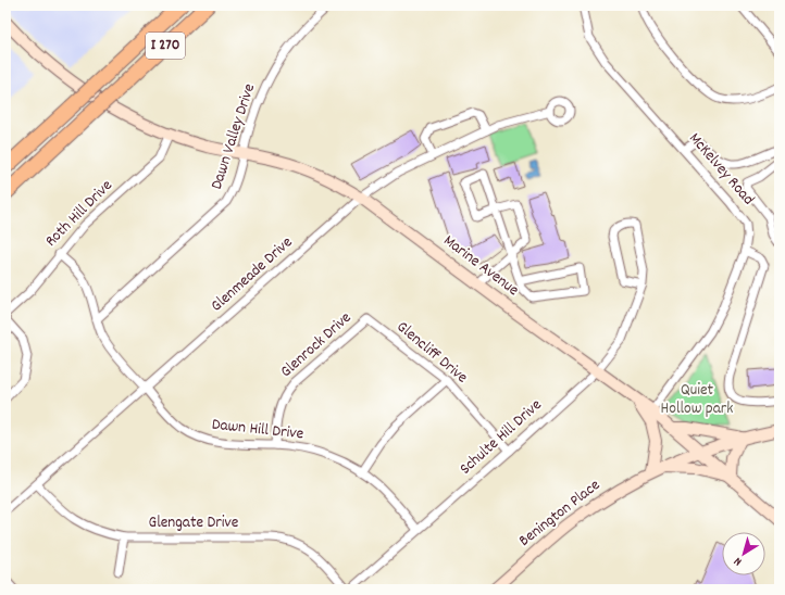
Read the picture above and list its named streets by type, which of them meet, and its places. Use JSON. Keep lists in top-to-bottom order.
{
  "streets": {
    "highway": ["I 270"],
    "main road": ["Marine Avenue", "Benington Place"],
    "street": [
      "Dawn Valley Drive",
      "McKelvey Road",
      "Roth Hill Drive",
      "Glenmeade Drive",
      "Glenrock Drive",
      "Glencliff Drive",
      "Dawn Hill Drive",
      "Schulte Hill Drive",
      "Glengate Drive"
    ]
  },
  "crossings": [
    ["Dawn Valley Drive", "Marine Avenue"],
    ["Dawn Valley Drive", "Dawn Hill Drive"],
    ["McKelvey Road", "Marine Avenue"],
    ["Roth Hill Drive", "Marine Avenue"],
    ["Roth Hill Drive", "Dawn Hill Drive"],
    ["Marine Avenue", "Glenmeade Drive"],
    ["Marine Avenue", "Schulte Hill Drive"],
    ["Glenmeade Drive", "Dawn Hill Drive"],
    ["Glenmeade Drive", "Glengate Drive"],
    ["Glenrock Drive", "Glencliff Drive"],
    ["Glenrock Drive", "Dawn Hill Drive"],
    ["Glencliff Drive", "Schulte Hill Drive"],
    ["Dawn Hill Drive", "Schulte Hill Drive"],
    ["Schulte Hill Drive", "Glengate Drive"]
  ],
  "parks": ["Quiet Hollow park"],
  "north": "bottom left"
}
